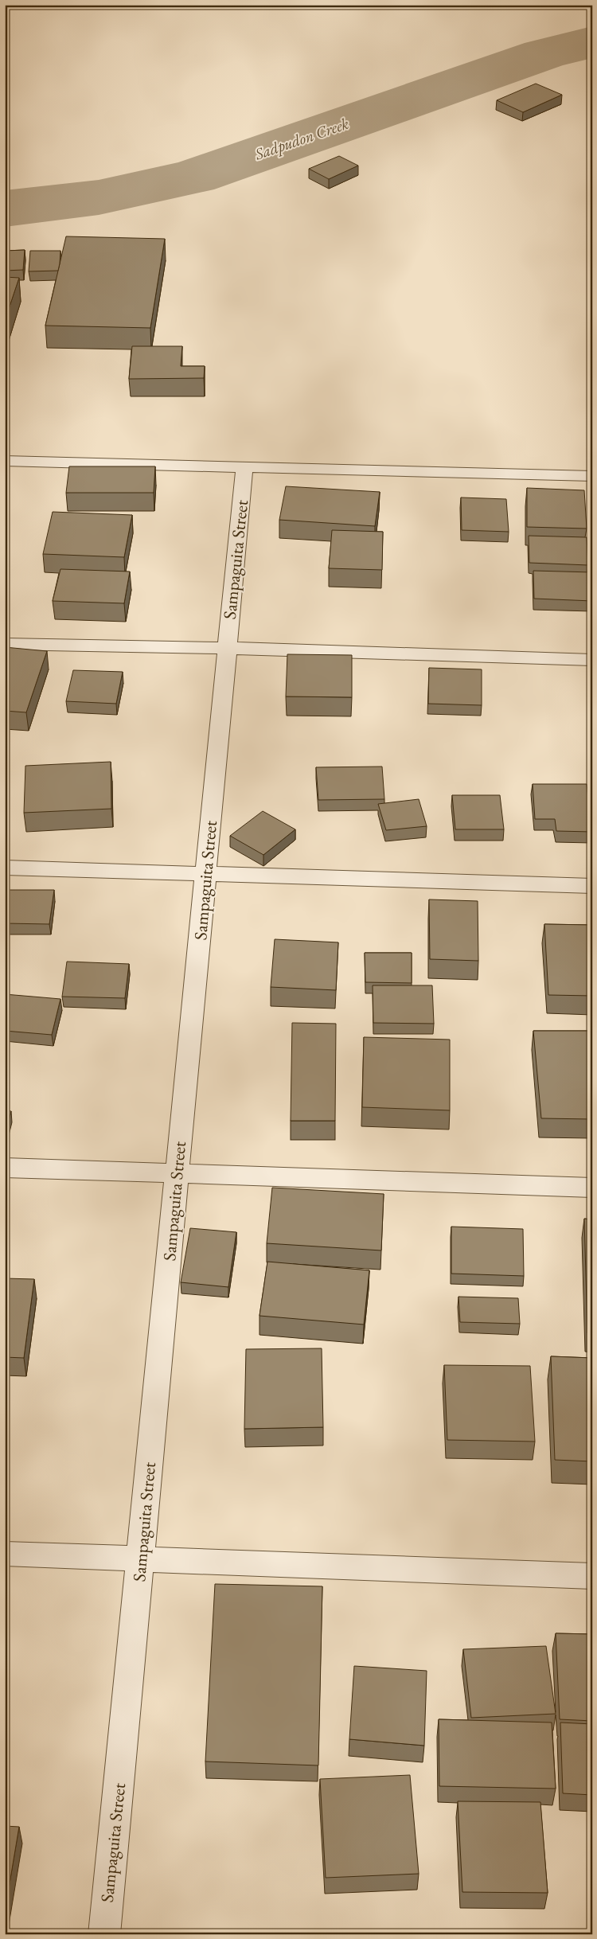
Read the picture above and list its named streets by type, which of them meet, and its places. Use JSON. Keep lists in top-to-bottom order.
{
  "streets": {
    "street": ["Sampaguita Street"]
  },
  "water": ["Sadpudon Creek"]
}
